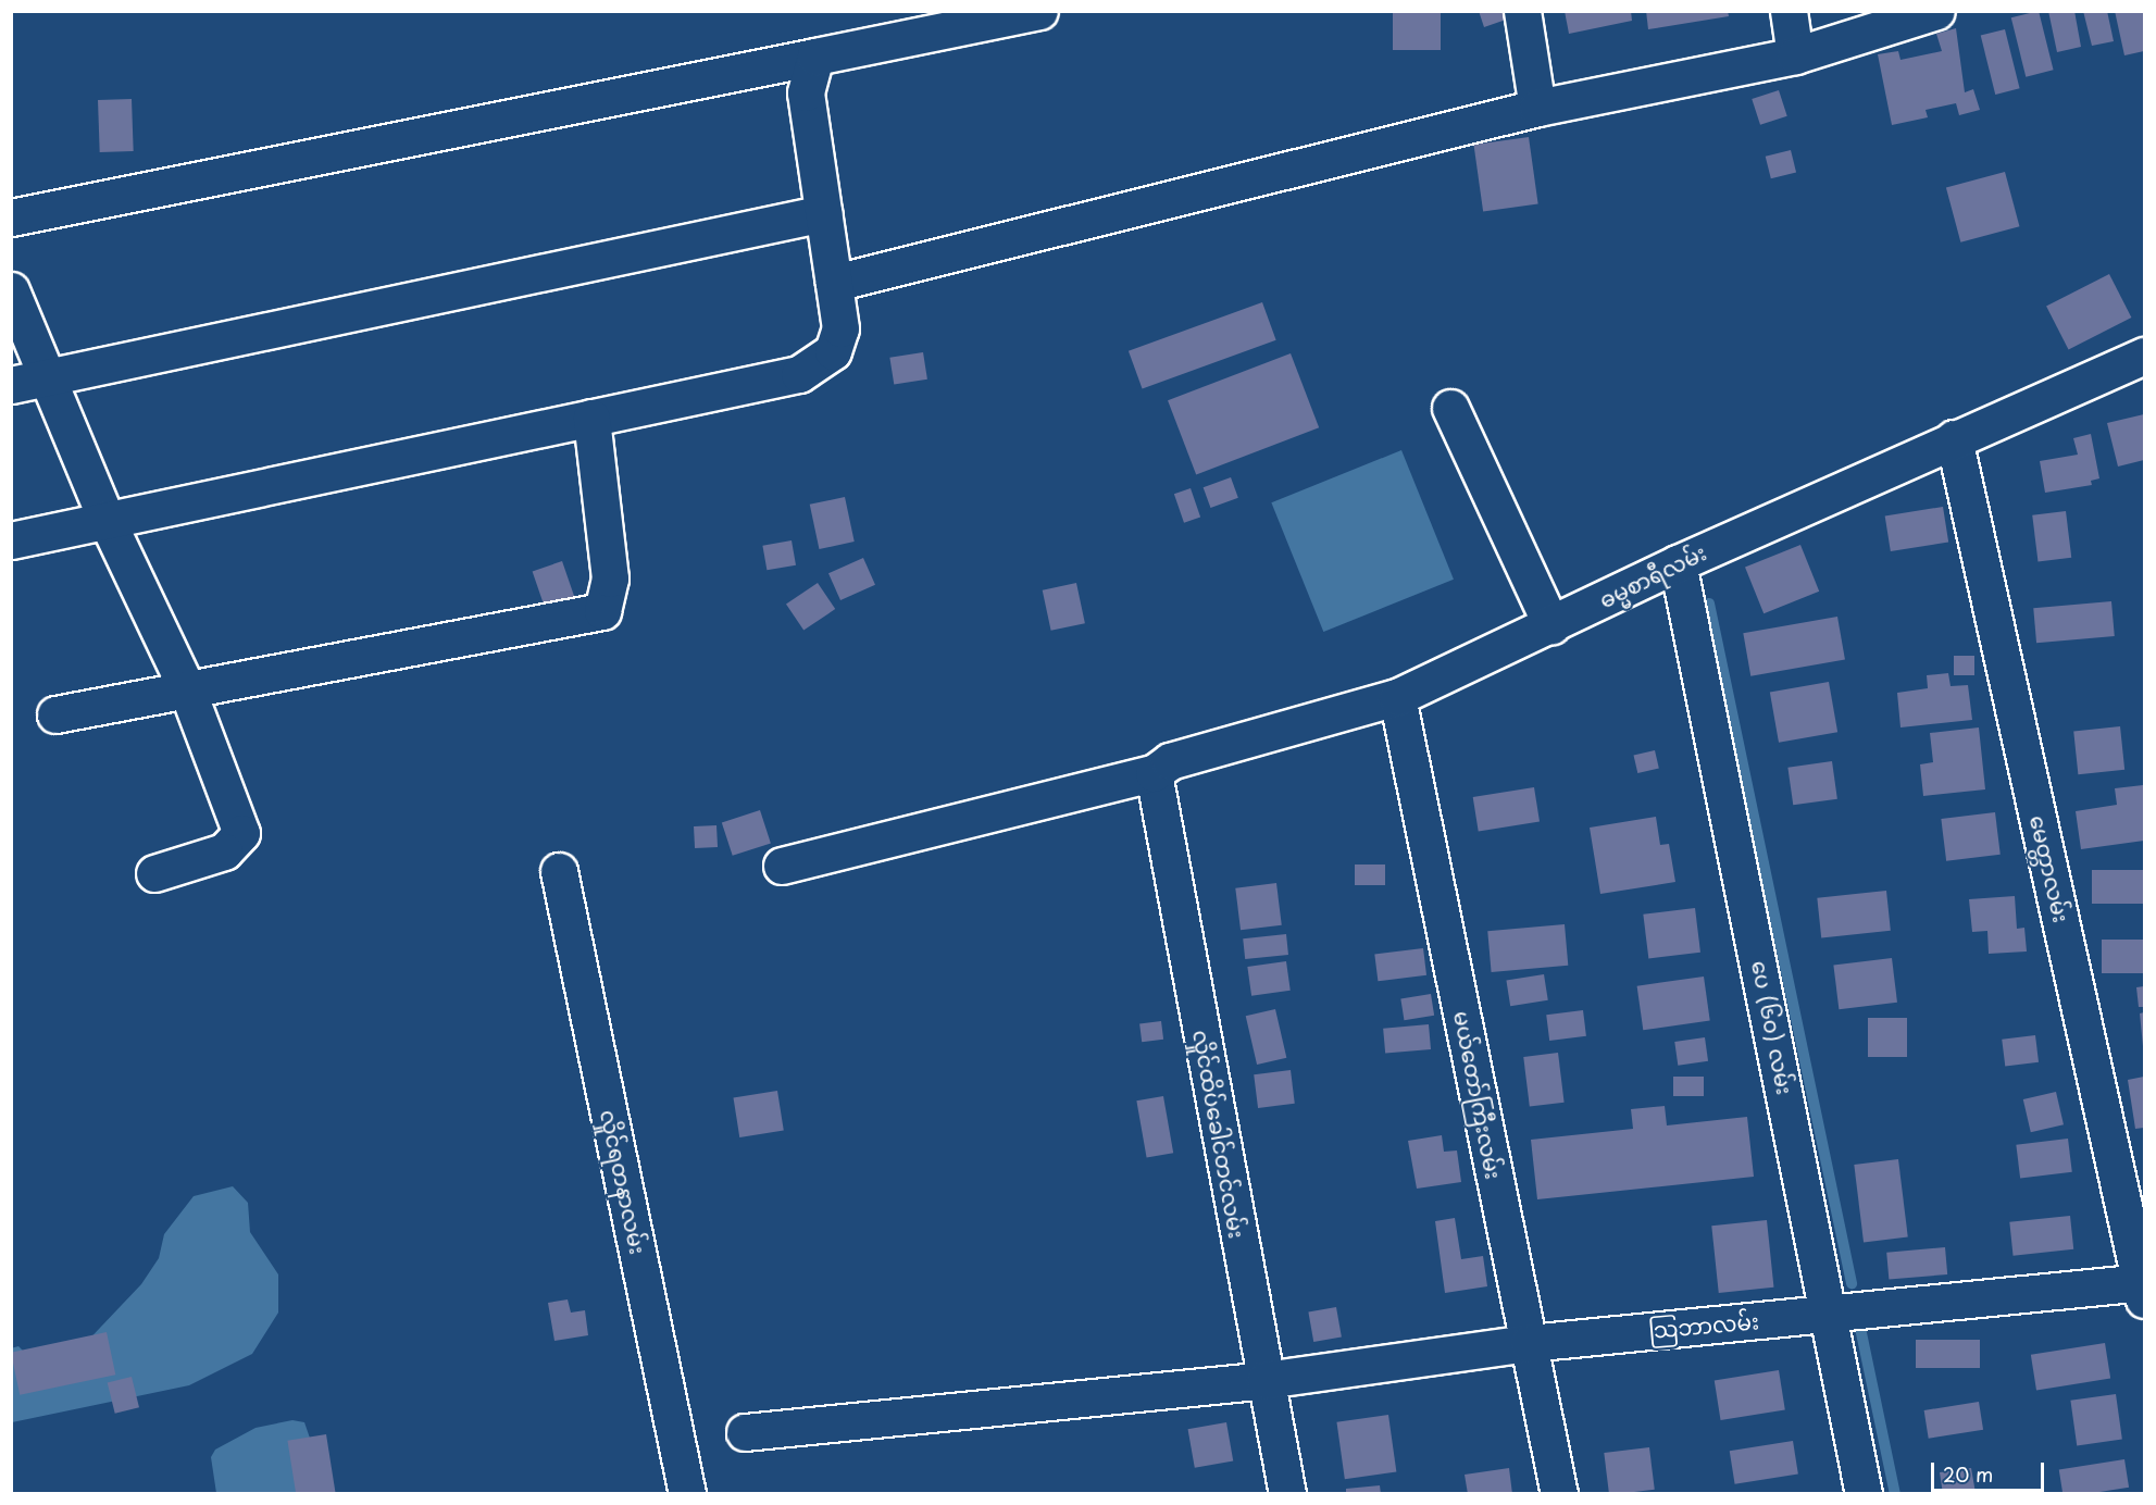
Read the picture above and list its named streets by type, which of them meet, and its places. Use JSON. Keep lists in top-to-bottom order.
{
  "streets": {
    "street": [
      "ဓမ္မစာရီလမ်း",
      "မေတ္တာလမ်း",
      "ပေ (၆၀) လမ်း",
      "မယ်တော်ကြီးလမ်း",
      "လှိုင်ထိပ်ခေါင်တင်လမ်း",
      "လှိုင်ရတနာလမ်း",
      "သြဘာလမ်း"
    ]
  },
  "crossings": [
    ["ဓမ္မစာရီလမ်း", "မေတ္တာလမ်း"],
    ["ဓမ္မစာရီလမ်း", "ပေ (၆၀) လမ်း"],
    ["ဓမ္မစာရီလမ်း", "မယ်တော်ကြီးလမ်း"],
    ["ဓမ္မစာရီလမ်း", "လှိုင်ထိပ်ခေါင်တင်လမ်း"],
    ["မေတ္တာလမ်း", "သြဘာလမ်း"],
    ["ပေ (၆၀) လမ်း", "သြဘာလမ်း"],
    ["မယ်တော်ကြီးလမ်း", "သြဘာလမ်း"],
    ["လှိုင်ထိပ်ခေါင်တင်လမ်း", "သြဘာလမ်း"]
  ],
  "scale_bar": "20 m"
}
